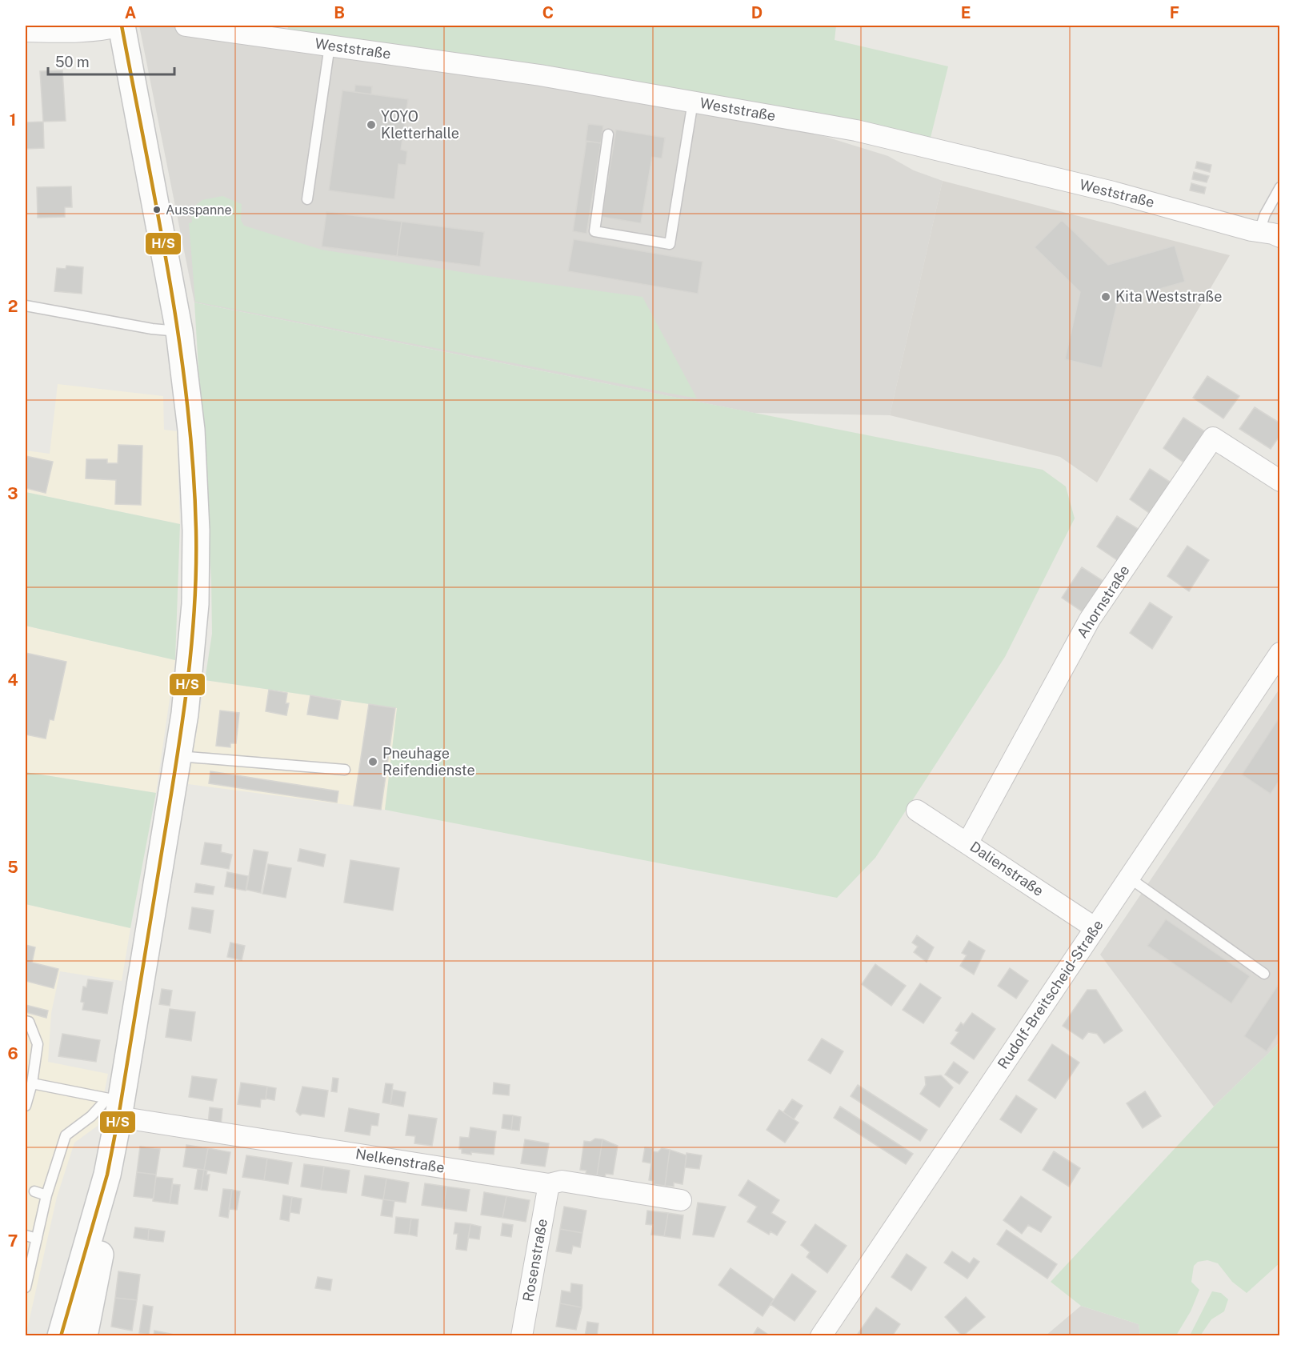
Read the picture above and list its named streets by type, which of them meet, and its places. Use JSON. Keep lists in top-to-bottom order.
{
  "streets": {
    "street": [
      "Weststraße",
      "Ahornstraße",
      "Dalienstraße",
      "Rudolf-Breitscheid-Straße",
      "Nelkenstraße",
      "Rosenstraße"
    ]
  },
  "crossings": [
    ["Ahornstraße", "Dalienstraße"],
    ["Dalienstraße", "Rudolf-Breitscheid-Straße"],
    ["Nelkenstraße", "Rosenstraße"]
  ],
  "places": [
    "YOYO Kletterhalle",
    "Ausspanne",
    "Kita Weststraße",
    "Pneuhage Reifendienste"
  ],
  "lines": ["transit line H/S"],
  "scale_bar": "50 m",
  "grid": {
    "columns": [
      "A",
      "B",
      "C",
      "D",
      "E",
      "F"
    ],
    "rows": [
      "1",
      "2",
      "3",
      "4",
      "5",
      "6",
      "7"
    ]
  }
}
